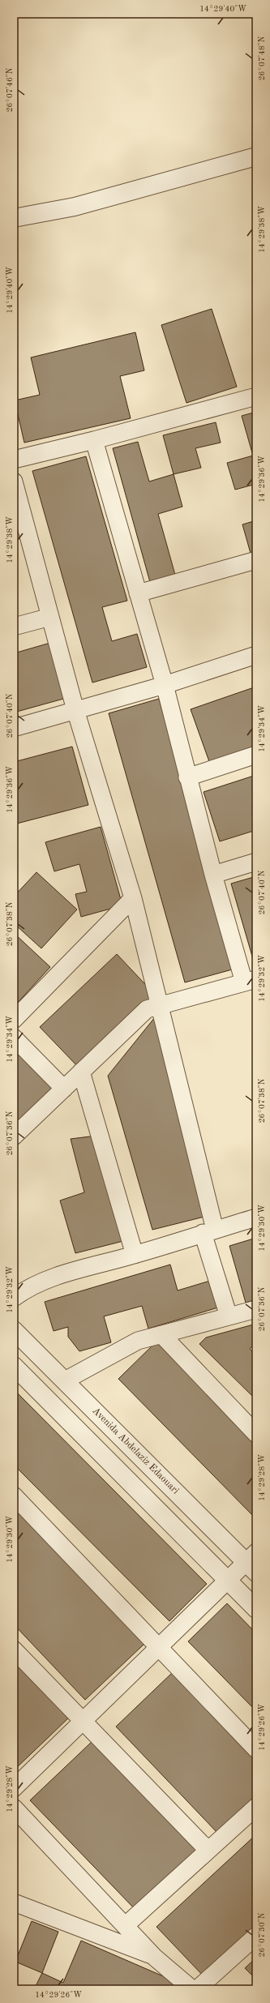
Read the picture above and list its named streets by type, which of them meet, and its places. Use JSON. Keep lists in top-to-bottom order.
{
  "streets": {
    "street": ["Avenida Abdelaziz Edaouari"]
  },
  "coordinates": [
    "14°29'40\"W",
    "26°07'48\"N",
    "26°07'46\"N",
    "14°29'38\"W",
    "14°29'36\"W",
    "26°07'40\"N",
    "14°29'34\"W",
    "26°07'38\"N",
    "14°29'32\"W",
    "26°07'36\"N",
    "14°29'30\"W",
    "14°29'28\"W",
    "14°29'26\"W",
    "26°07'30\"N"
  ]
}
